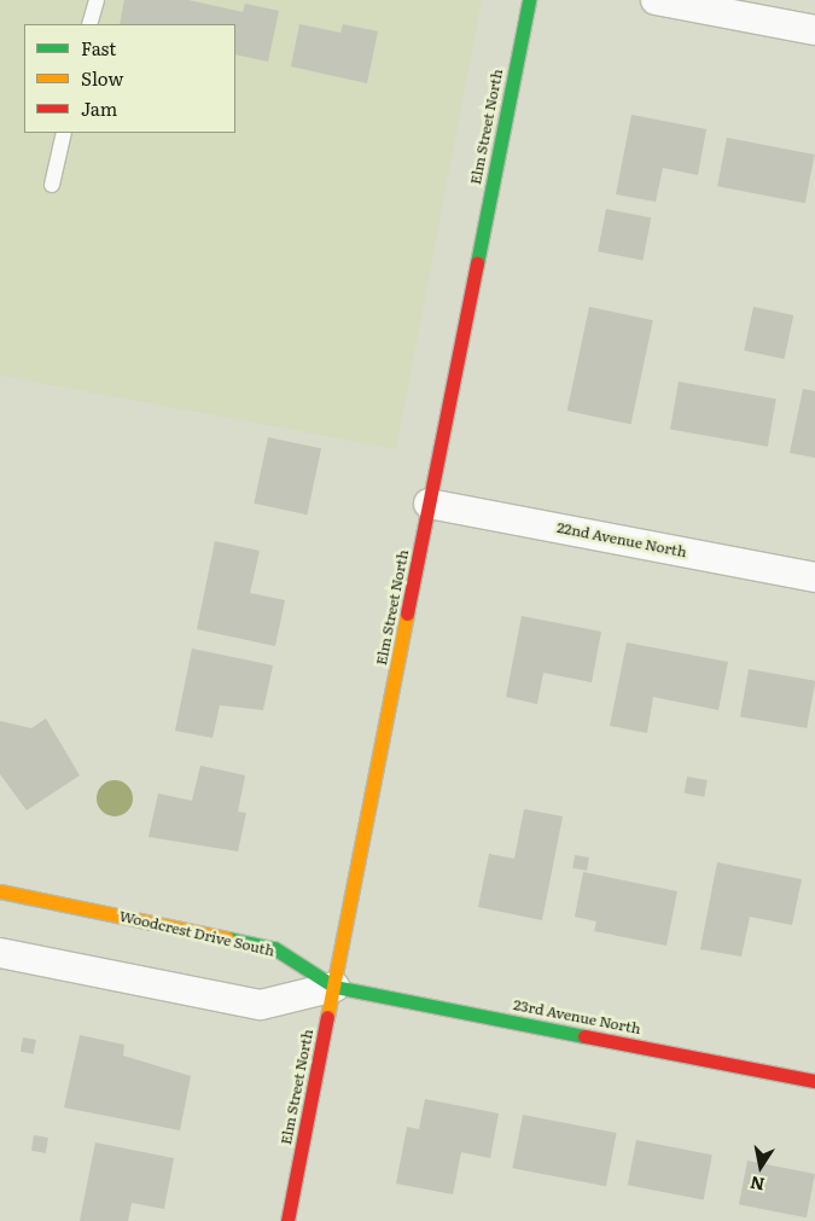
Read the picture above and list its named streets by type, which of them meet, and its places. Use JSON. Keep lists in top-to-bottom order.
{
  "streets": {
    "street": [
      "Elm Street North",
      "22nd Avenue North",
      "Woodcrest Drive South",
      "23rd Avenue North"
    ]
  },
  "crossings": [
    ["Elm Street North", "22nd Avenue North"],
    ["Elm Street North", "Woodcrest Drive South"],
    ["Elm Street North", "23rd Avenue North"],
    ["Woodcrest Drive South", "23rd Avenue North"]
  ],
  "legend": ["Fast", "Slow", "Jam"],
  "north": "bottom"
}
